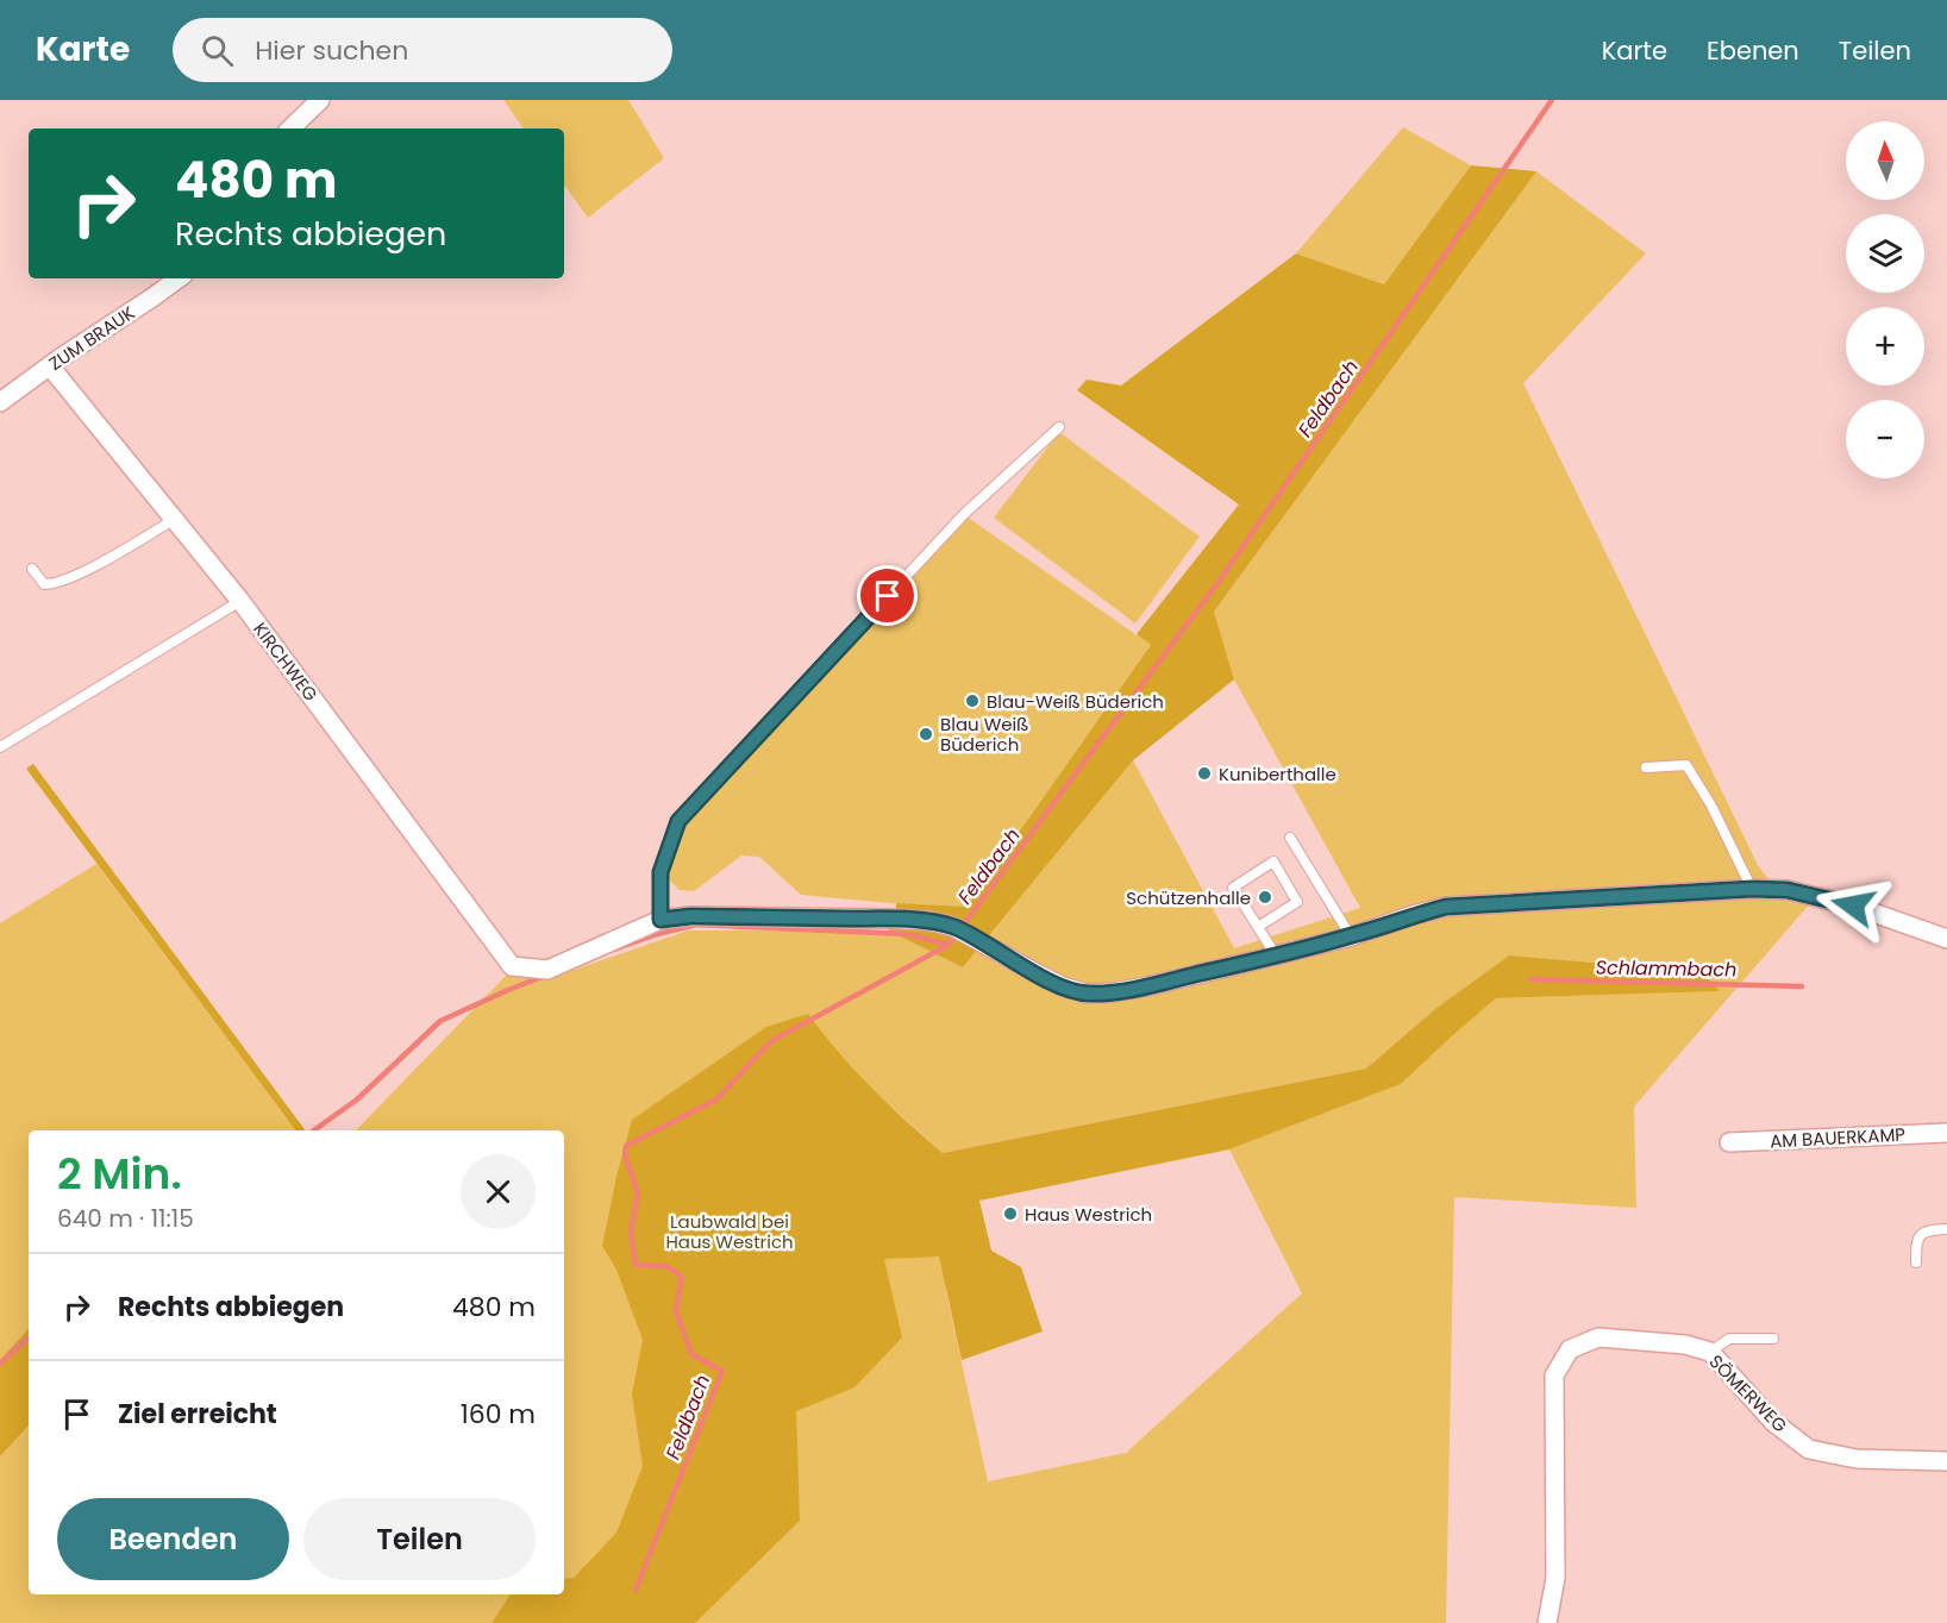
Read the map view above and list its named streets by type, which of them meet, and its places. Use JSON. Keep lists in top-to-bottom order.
{
  "streets": {
    "street": [
      "ZUM BRAUK",
      "KIRCHWEG",
      "AM BAUERKAMP",
      "SÖMERWEG"
    ]
  },
  "crossings": [
    ["ZUM BRAUK", "KIRCHWEG"]
  ],
  "water": ["Feldbach", "Schlammbach"],
  "parks": ["Laubwald bei Haus Westrich"],
  "places": [
    "Blau-Weiß Büderich",
    "Blau Weiß Büderich",
    "Kuniberthalle",
    "Schützenhalle",
    "Haus Westrich"
  ],
  "north": "top",
  "page": {
    "header": "Karte",
    "search": "Hier suchen",
    "nav": ["Karte", "Ebenen", "Teilen"],
    "map_buttons": ["+", "−"],
    "turn": ["480 m", "Rechts abbiegen"],
    "heading": ["2 Min.", "640 m · 11:15"],
    "list": [
      {
        "name": "Rechts abbiegen",
        "value": "480 m"
      },
      {
        "name": "Ziel erreicht",
        "value": "160 m"
      }
    ],
    "buttons": ["Beenden", "Teilen"]
  }
}
